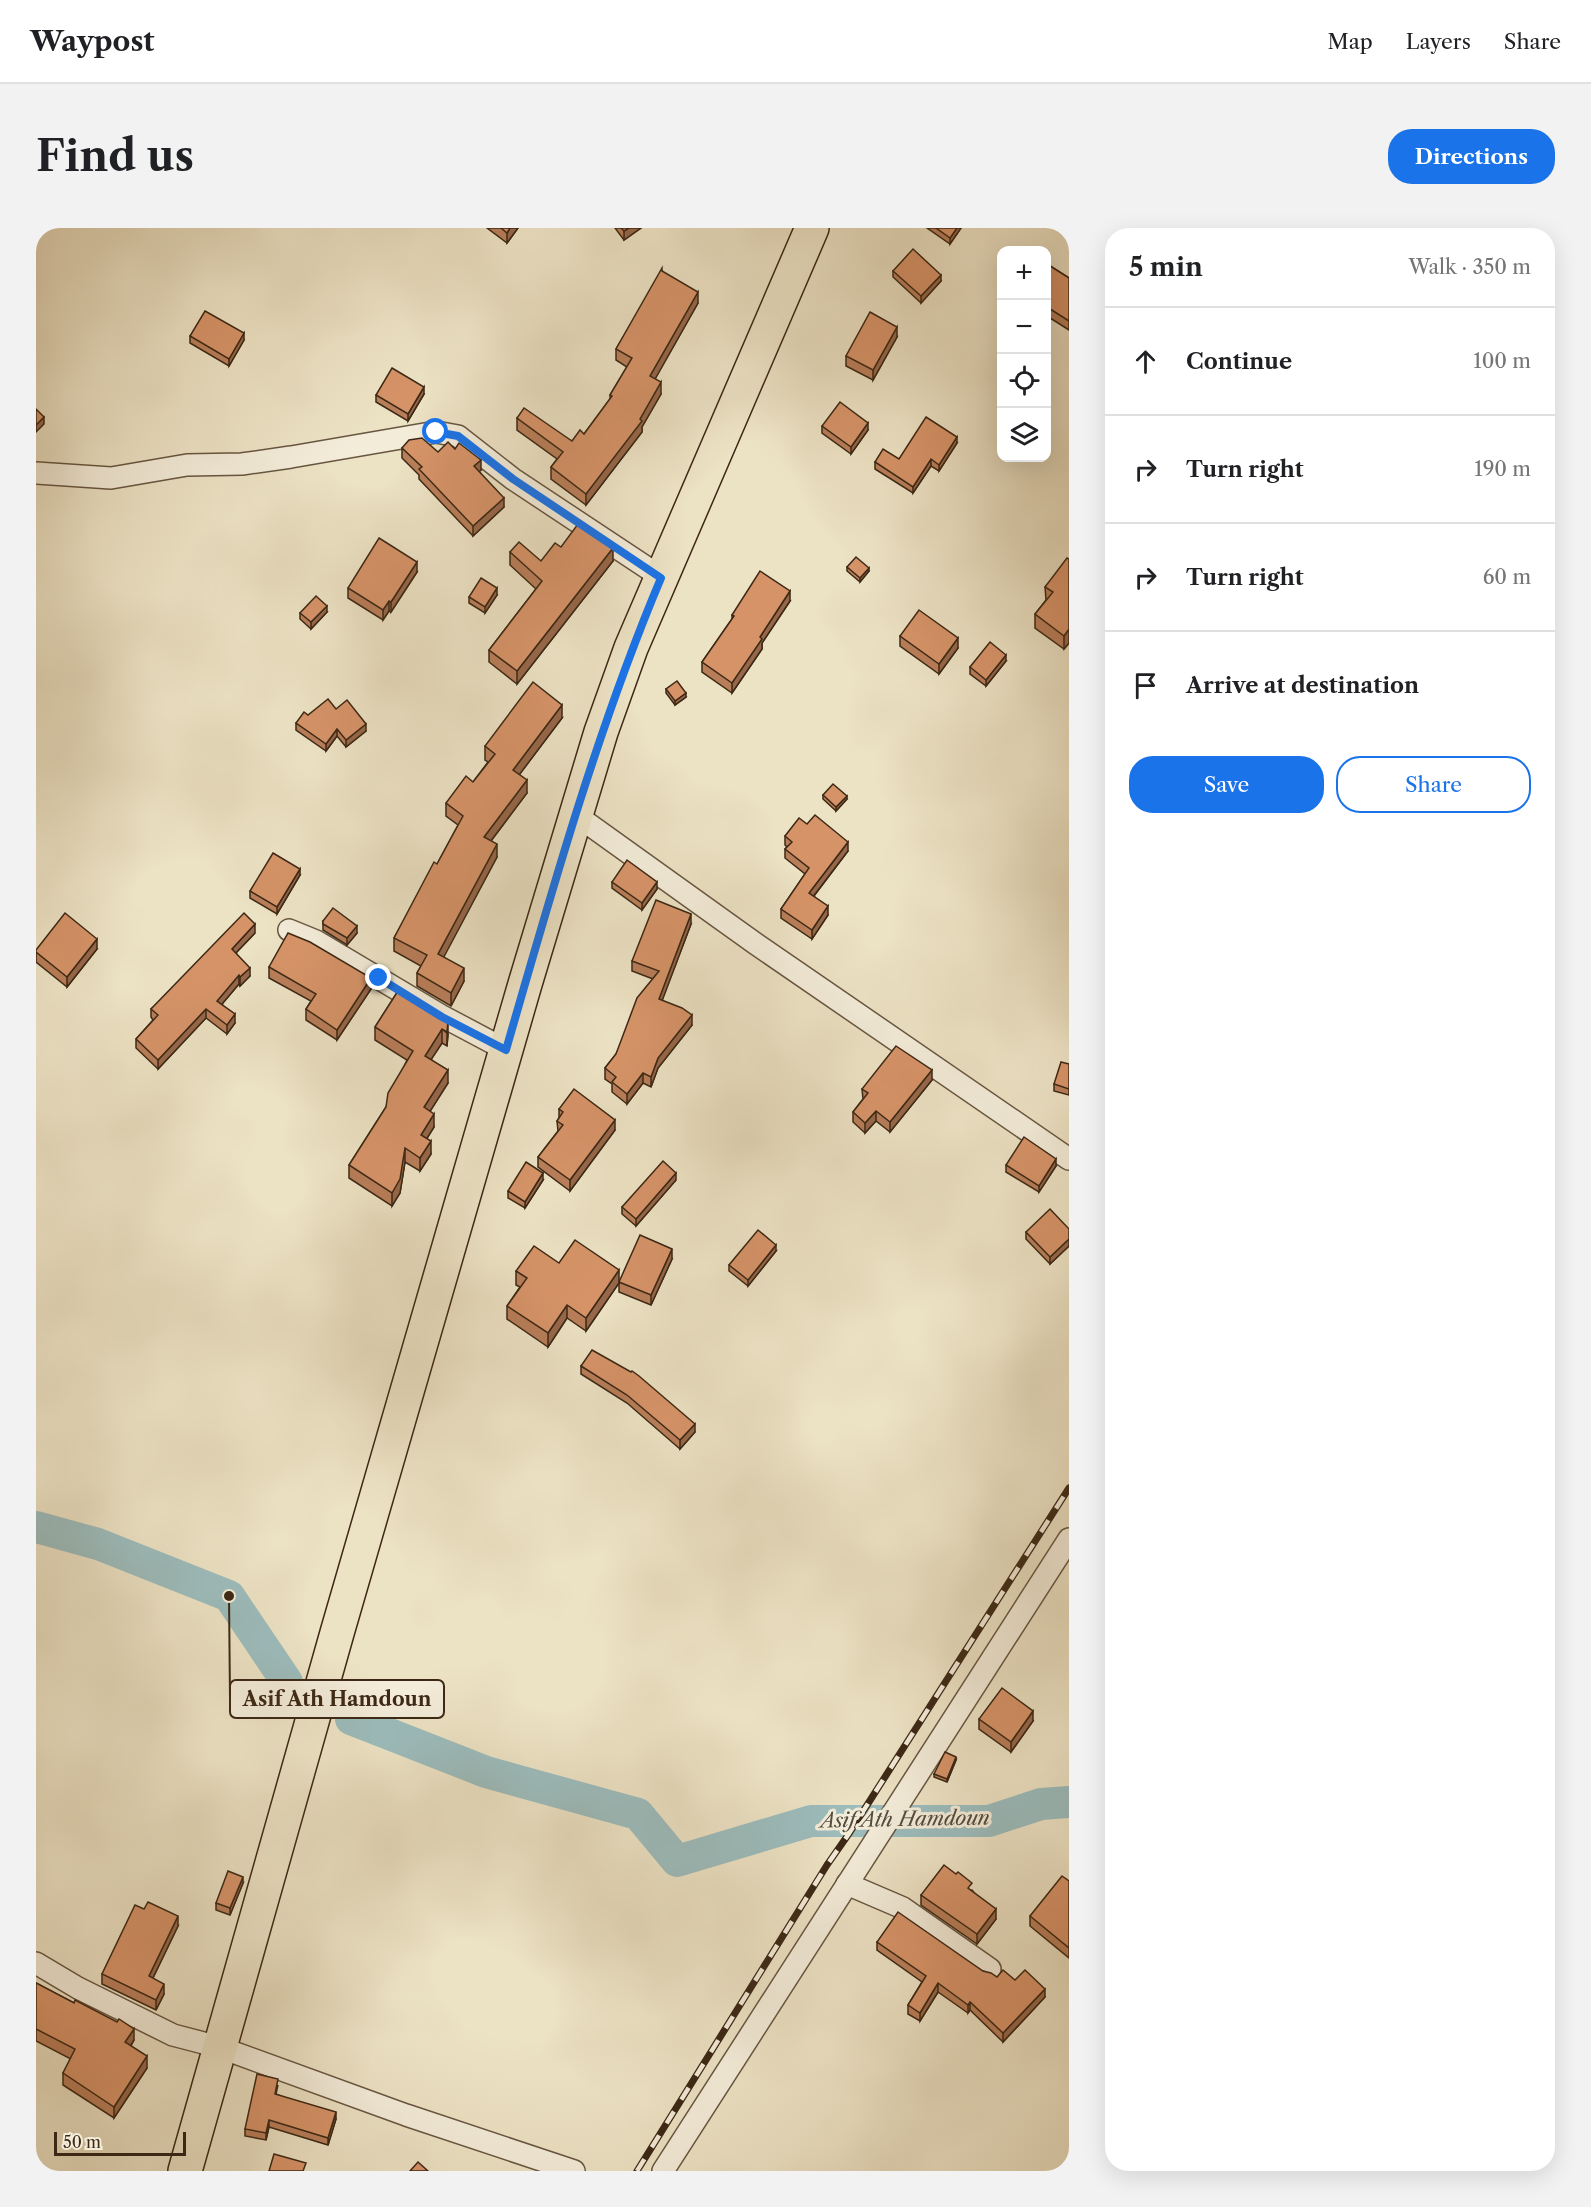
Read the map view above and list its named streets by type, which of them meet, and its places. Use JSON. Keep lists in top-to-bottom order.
{
  "water": ["Asif Ath Hamdoun"],
  "places": ["Asif Ath Hamdoun"],
  "scale_bar": "50 m",
  "page": {
    "header": "Waypost",
    "nav": ["Map", "Layers", "Share"],
    "buttons": [
      "Directions",
      ["Save", "Share"]
    ],
    "title": "Find us",
    "heading": ["5 min", "Walk · 350 m"],
    "map_buttons": ["+", "−"],
    "list": [
      ["Continue", "100 m"],
      ["Turn right", "190 m"],
      ["Turn right", "60 m"],
      "Arrive at destination"
    ],
    "scale": "50 m"
  }
}
